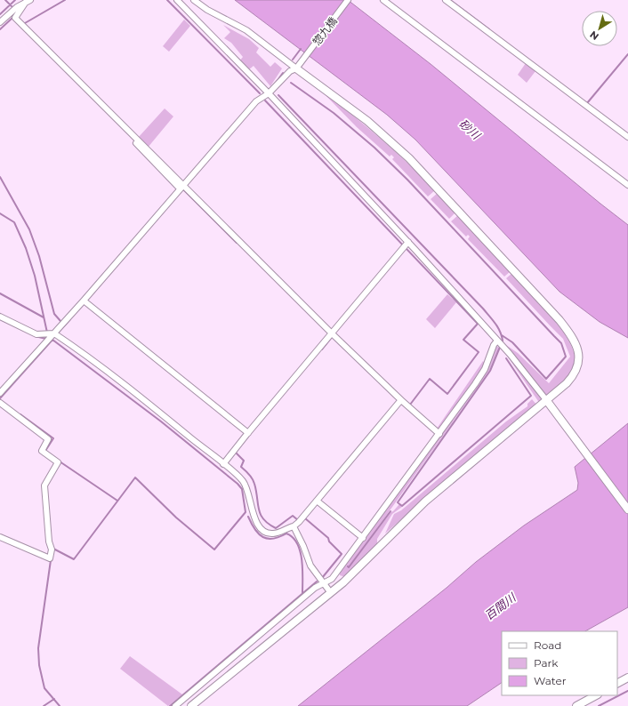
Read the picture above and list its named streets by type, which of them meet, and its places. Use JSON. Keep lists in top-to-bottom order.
{
  "streets": {
    "street": ["惣九橋"]
  },
  "water": ["砂川", "百間川"],
  "legend": ["Road", "Park", "Water"],
  "north": "bottom left"
}
